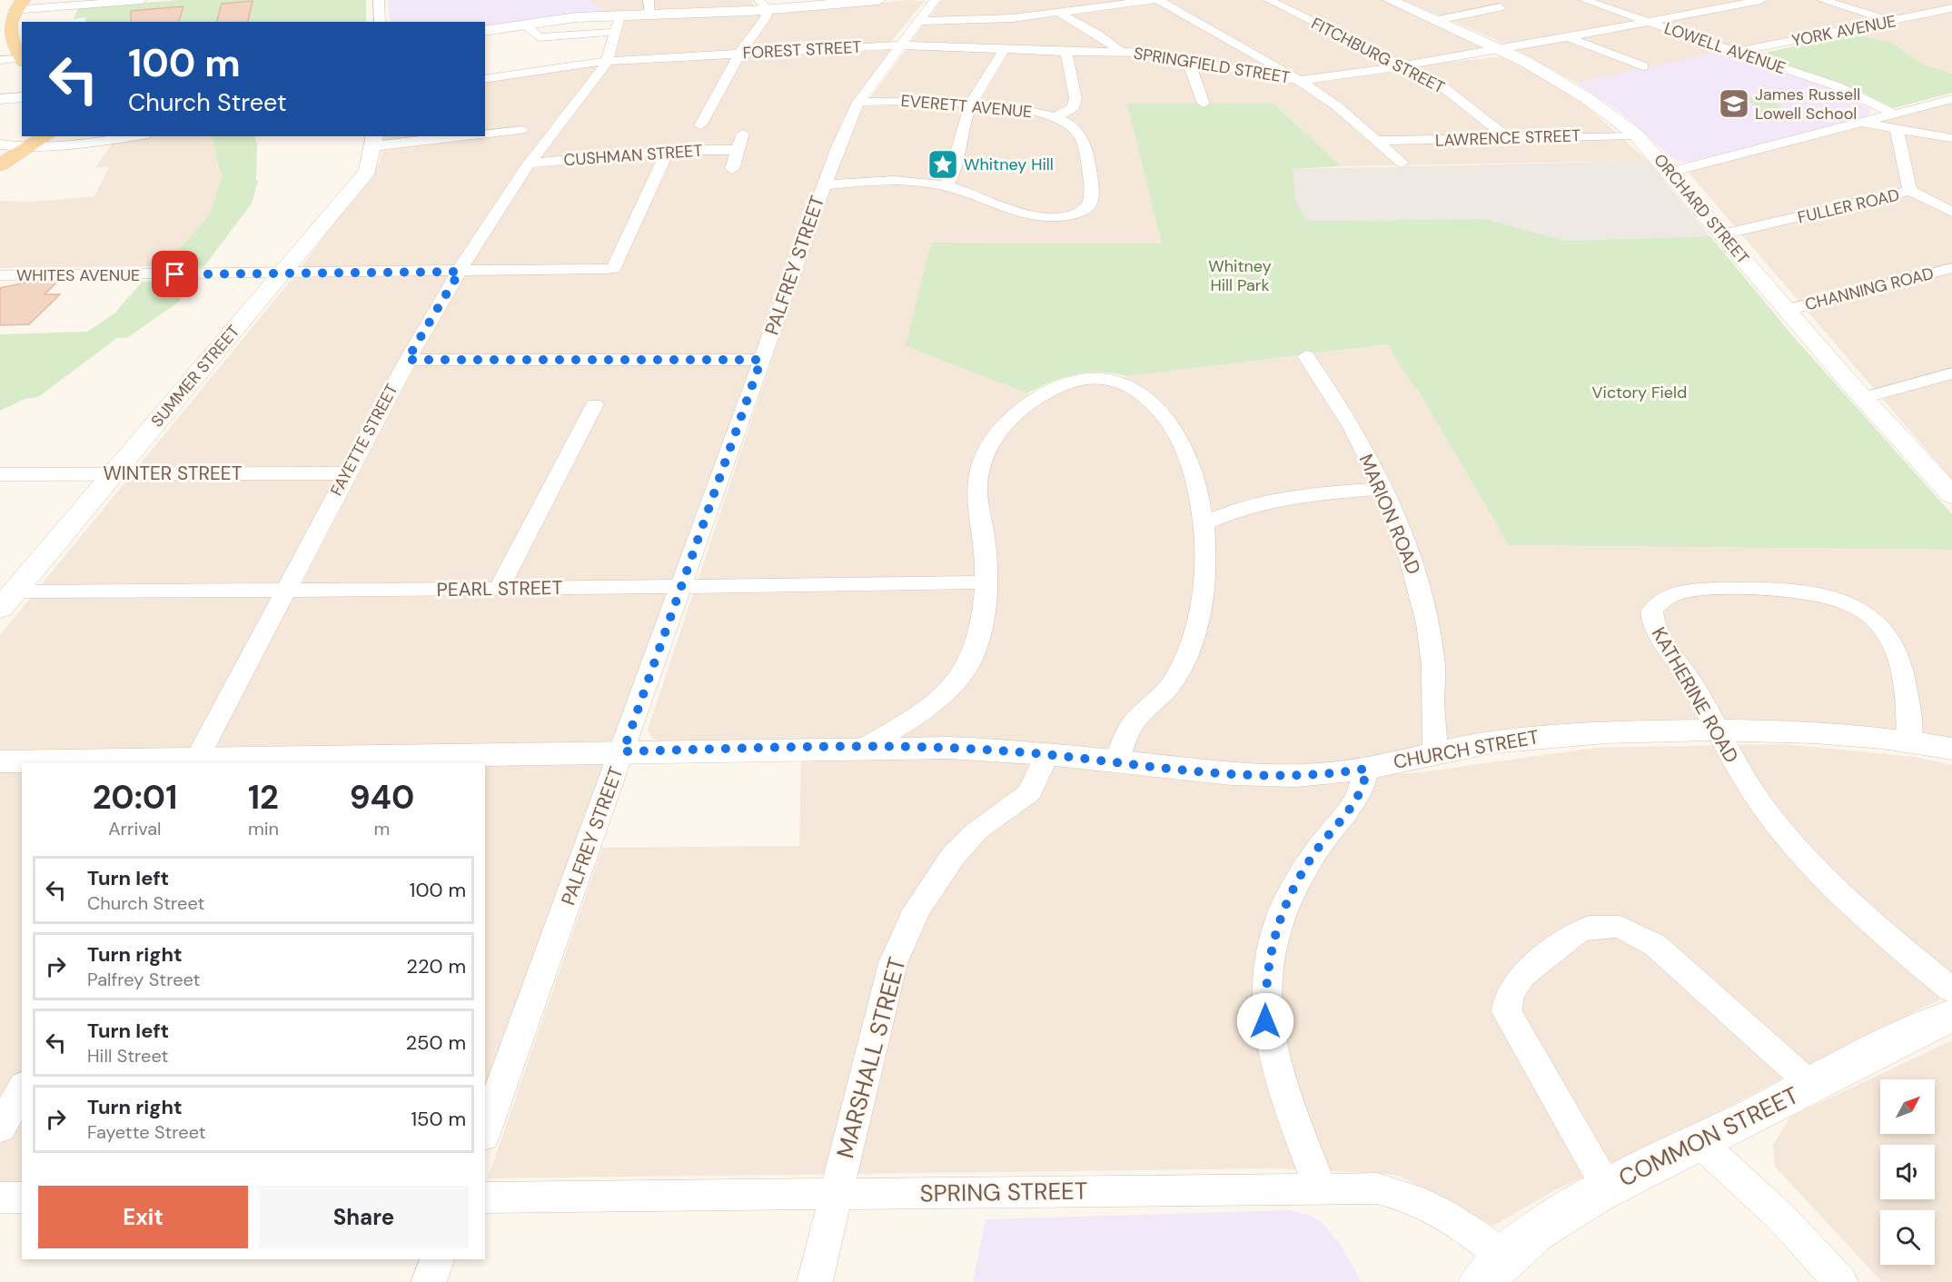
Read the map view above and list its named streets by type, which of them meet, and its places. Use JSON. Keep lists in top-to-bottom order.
{
  "streets": {
    "street": [
      "YORK AVENUE",
      "LOWELL AVENUE",
      "FOREST STREET",
      "FITCHBURG STREET",
      "SPRINGFIELD STREET",
      "EVERETT AVENUE",
      "LAWRENCE STREET",
      "CUSHMAN STREET",
      "FULLER ROAD",
      "ORCHARD STREET",
      "PALFREY STREET",
      "WHITES AVENUE",
      "CHANNING ROAD",
      "SUMMER STREET",
      "FAYETTE STREET",
      "WINTER STREET",
      "MARION ROAD",
      "PEARL STREET",
      "KATHERINE ROAD",
      "CHURCH STREET",
      "MARSHALL STREET",
      "COMMON STREET",
      "SPRING STREET"
    ]
  },
  "crossings": [
    ["YORK AVENUE", "LOWELL AVENUE"],
    ["LOWELL AVENUE", "SPRINGFIELD STREET"],
    ["FOREST STREET", "SPRINGFIELD STREET"],
    ["FOREST STREET", "PALFREY STREET"],
    ["FOREST STREET", "FAYETTE STREET"],
    ["FITCHBURG STREET", "SPRINGFIELD STREET"],
    ["FITCHBURG STREET", "LAWRENCE STREET"],
    ["SPRINGFIELD STREET", "ORCHARD STREET"],
    ["EVERETT AVENUE", "PALFREY STREET"],
    ["LAWRENCE STREET", "ORCHARD STREET"],
    ["CUSHMAN STREET", "WHITES AVENUE"],
    ["CUSHMAN STREET", "FAYETTE STREET"],
    ["FULLER ROAD", "ORCHARD STREET"],
    ["ORCHARD STREET", "CHANNING ROAD"],
    ["PALFREY STREET", "PEARL STREET"],
    ["PALFREY STREET", "CHURCH STREET"],
    ["WHITES AVENUE", "SUMMER STREET"],
    ["WHITES AVENUE", "FAYETTE STREET"],
    ["SUMMER STREET", "WINTER STREET"],
    ["SUMMER STREET", "PEARL STREET"],
    ["FAYETTE STREET", "WINTER STREET"],
    ["FAYETTE STREET", "PEARL STREET"],
    ["FAYETTE STREET", "CHURCH STREET"],
    ["MARION ROAD", "CHURCH STREET"],
    ["KATHERINE ROAD", "CHURCH STREET"],
    ["CHURCH STREET", "MARSHALL STREET"],
    ["MARSHALL STREET", "SPRING STREET"],
    ["COMMON STREET", "SPRING STREET"]
  ],
  "parks": ["Whitney Hill Park", "Victory Field"],
  "places": {
    "school or university": ["James Russell Lowell School"],
    "place": ["Whitney Hill"]
  },
  "north": "top right",
  "page": {
    "turn": ["100 m", "Church Street"],
    "eta": [
      "20:01",
      "Arrival",
      "12",
      "min",
      "940",
      "m"
    ],
    "list": [
      {
        "name": "Turn left",
        "note": "Church Street",
        "value": "100 m"
      },
      {
        "name": "Turn right",
        "note": "Palfrey Street",
        "value": "220 m"
      },
      {
        "name": "Turn left",
        "note": "Hill Street",
        "value": "250 m"
      },
      {
        "name": "Turn right",
        "note": "Fayette Street",
        "value": "150 m"
      }
    ],
    "buttons": ["Exit", "Share"]
  }
}
